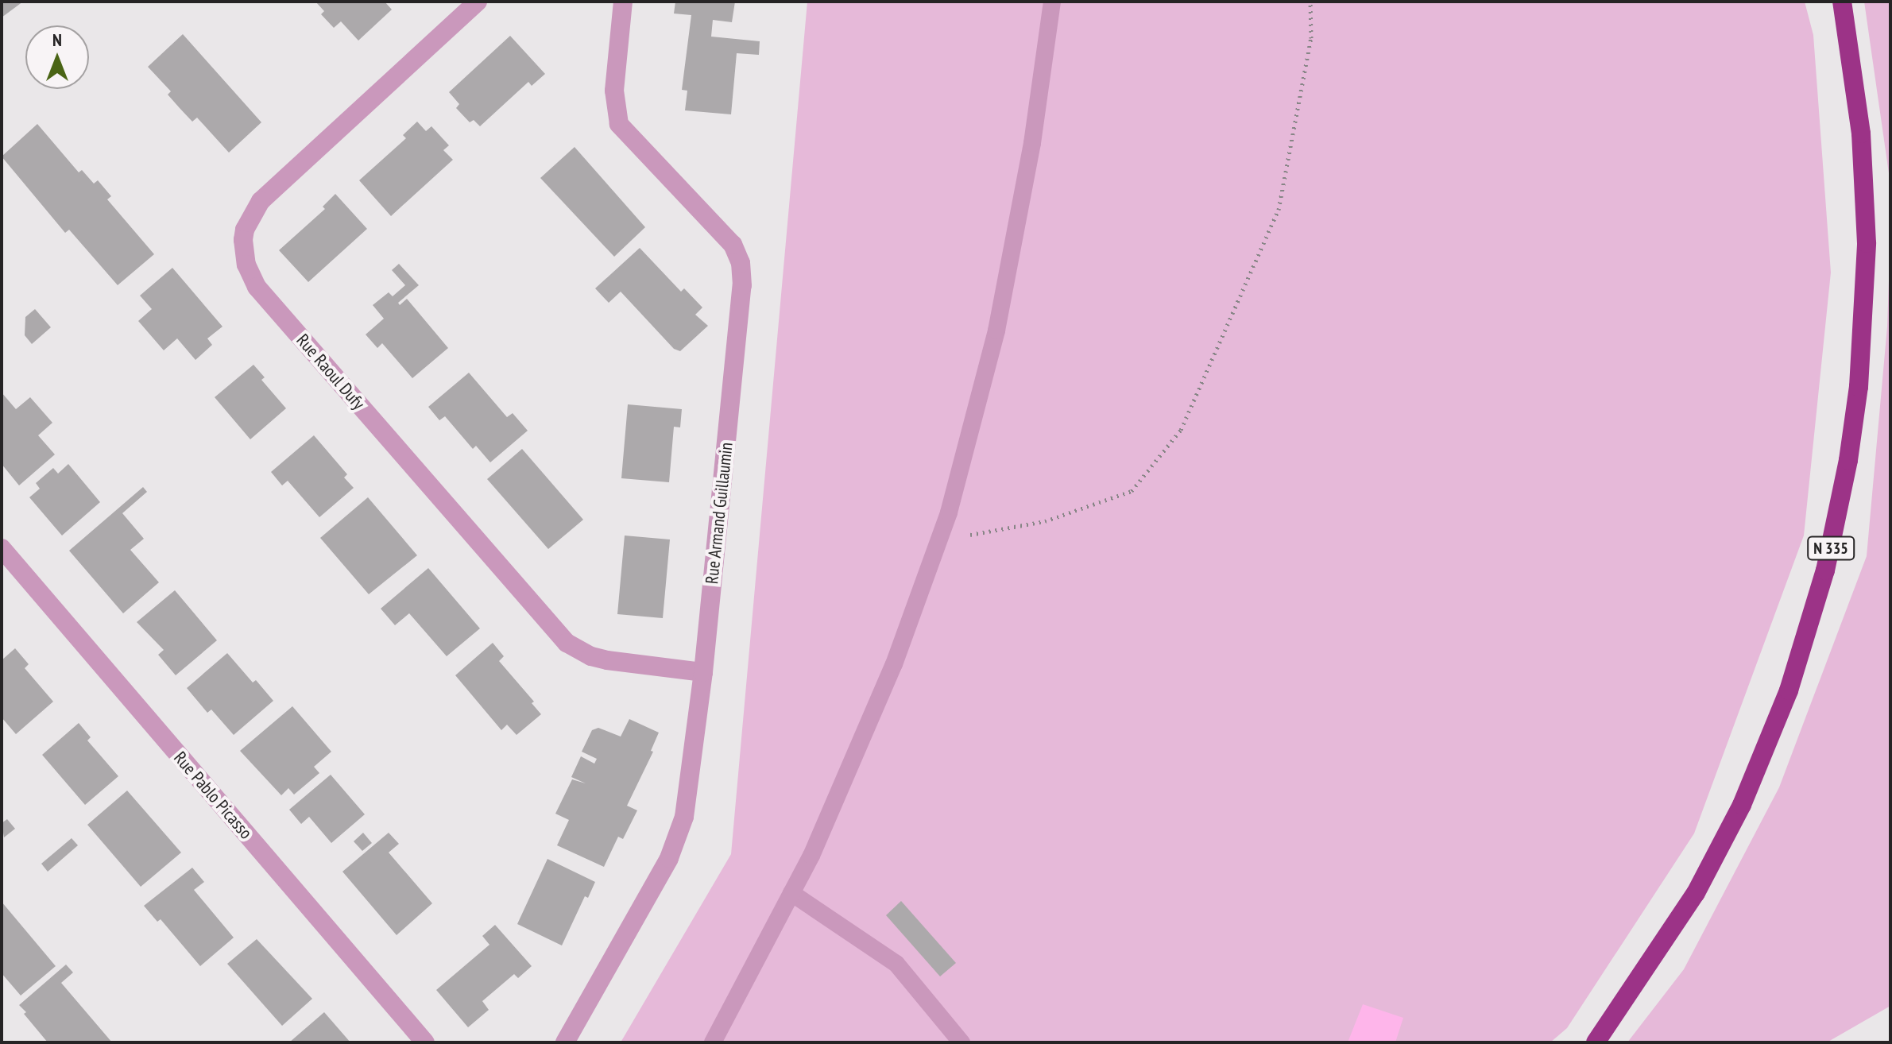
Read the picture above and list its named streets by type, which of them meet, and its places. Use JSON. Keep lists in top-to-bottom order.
{
  "streets": {
    "highway": ["N 335"],
    "street": ["Rue Raoul Dufy", "Rue Armand Guillaumin", "Rue Pablo Picasso"]
  },
  "crossings": [
    ["Rue Raoul Dufy", "Rue Armand Guillaumin"]
  ],
  "north": "top"
}
